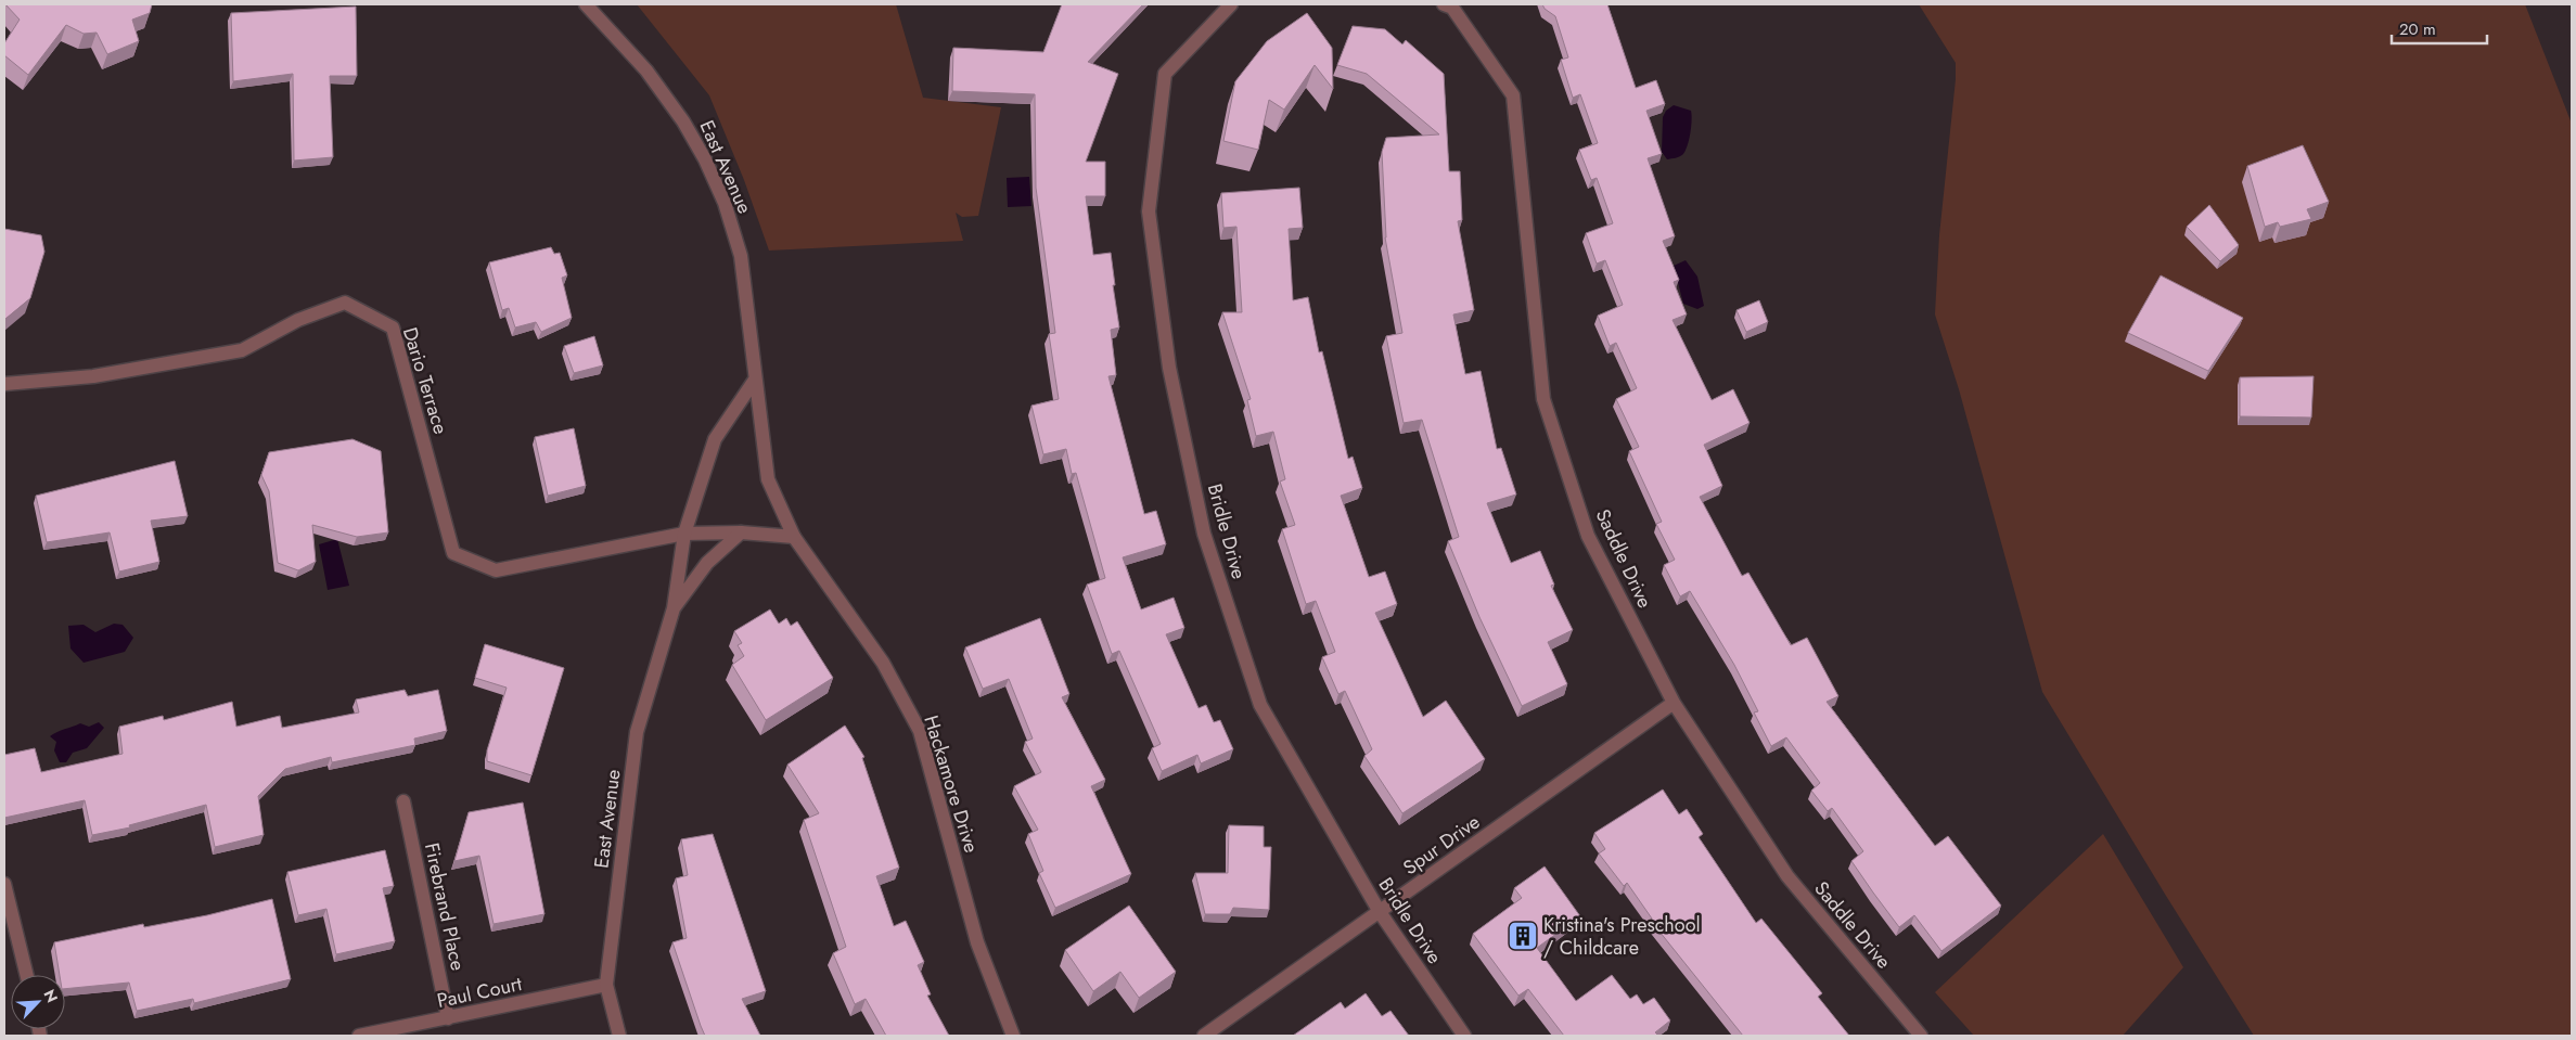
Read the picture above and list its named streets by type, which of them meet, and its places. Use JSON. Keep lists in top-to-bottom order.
{
  "streets": {
    "street": [
      "East Avenue",
      "Dario Terrace",
      "Bridle Drive",
      "Saddle Drive",
      "Hackamore Drive",
      "Spur Drive",
      "Firebrand Place",
      "Paul Court"
    ]
  },
  "crossings": [
    ["East Avenue", "Dario Terrace"],
    ["East Avenue", "Hackamore Drive"],
    ["East Avenue", "Paul Court"],
    ["Bridle Drive", "Spur Drive"],
    ["Saddle Drive", "Spur Drive"],
    ["Firebrand Place", "Paul Court"]
  ],
  "places": {
    "building": ["Kristina's Preschool / Childcare"]
  },
  "scale_bar": "20 m",
  "north": "top right"
}
